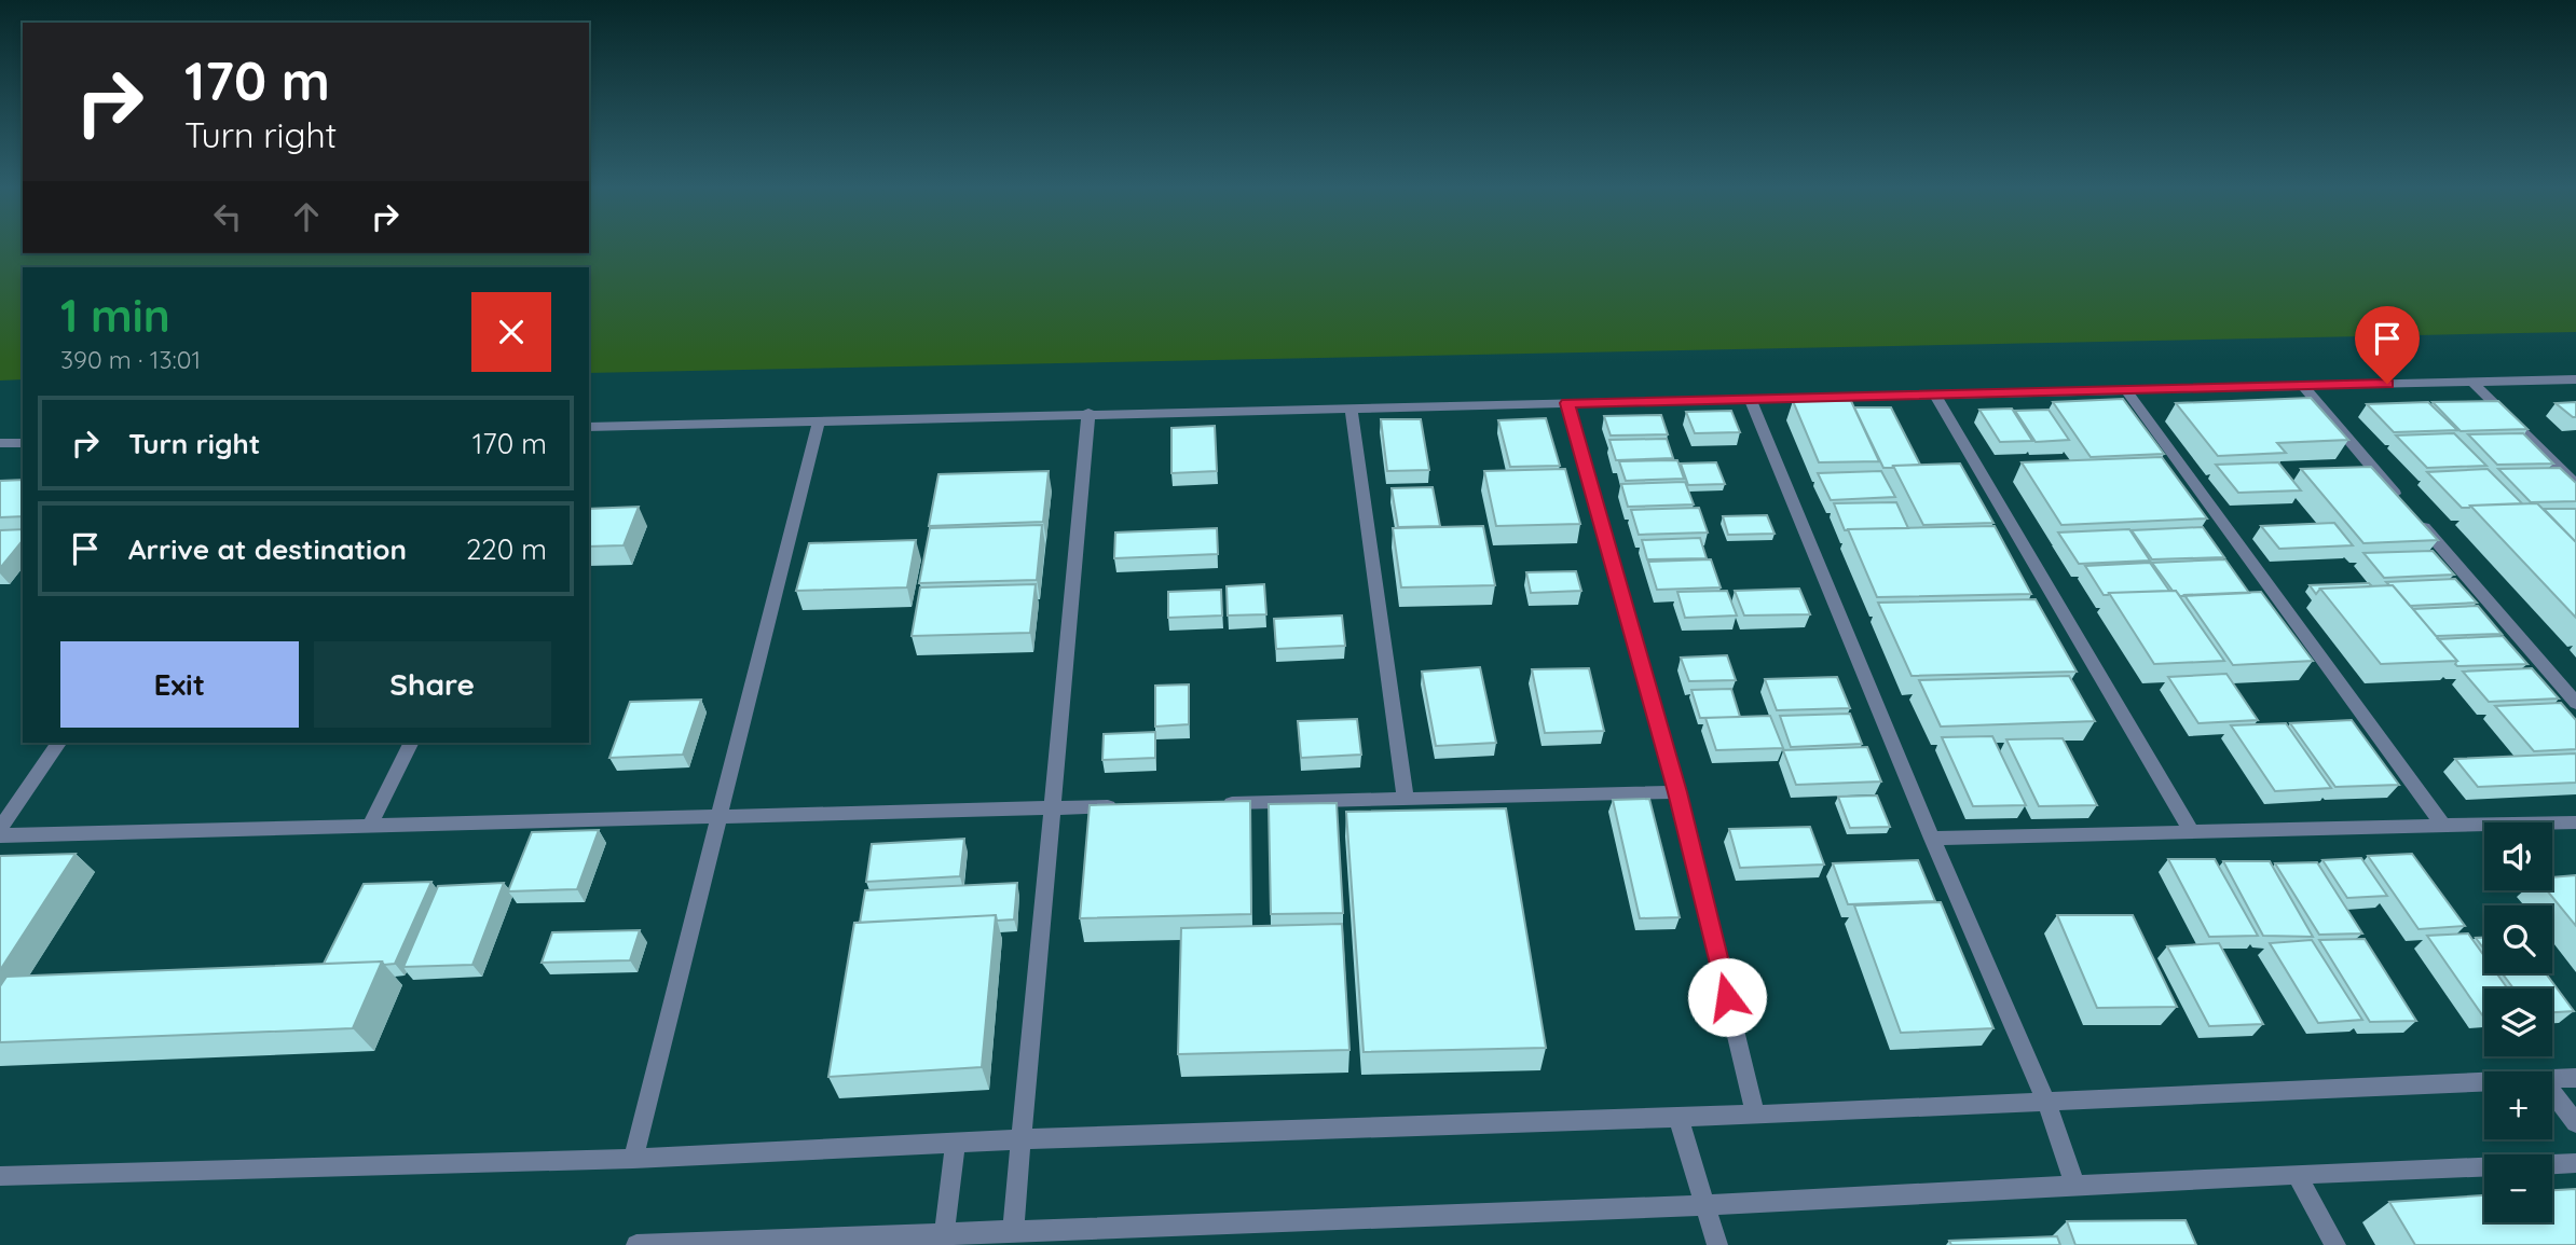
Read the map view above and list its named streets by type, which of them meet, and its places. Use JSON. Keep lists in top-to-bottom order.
{
  "page": {
    "turn": ["170 m", "Turn right"],
    "heading": ["1 min", "390 m · 13:01"],
    "list": [
      {
        "name": "Turn right",
        "value": "170 m"
      },
      {
        "name": "Arrive at destination",
        "value": "220 m"
      }
    ],
    "buttons": ["Exit", "Share"],
    "map_buttons": ["+", "−"]
  }
}
